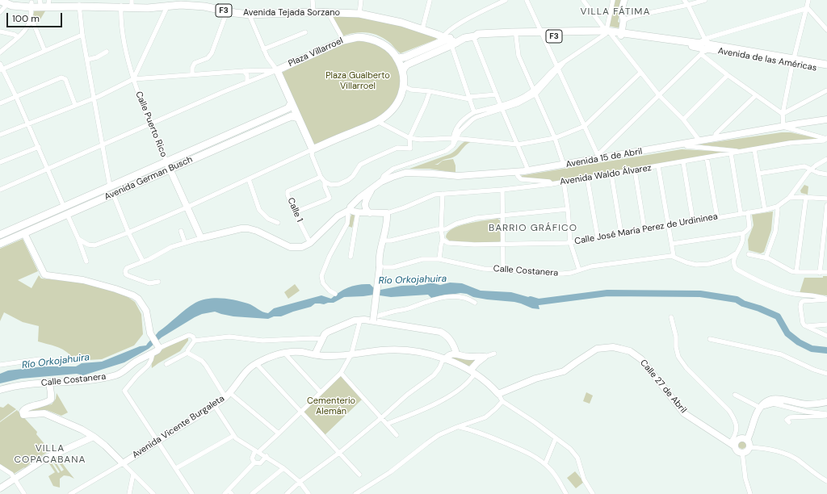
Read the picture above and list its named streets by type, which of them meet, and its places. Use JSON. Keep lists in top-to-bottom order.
{
  "streets": {
    "main road": [
      "F3",
      "Avenida Tejada Sorzano",
      "Plaza Villarroel",
      "Avenida de las Américas",
      "Calle Puerto Rico",
      "Avenida 15 de Abril",
      "Avenida German Busch",
      "Calle Costanera",
      "Calle 27 de Abril",
      "Avenida Vicente Burgaleta"
    ],
    "street": ["Avenida Waldo Álvarez", "Calle 1", "Calle José María Perez de Urdininea"]
  },
  "crossings": [
    ["Avenida Tejada Sorzano", "Avenida de las Américas"],
    ["Avenida Tejada Sorzano", "Calle Puerto Rico"],
    ["Plaza Villarroel", "Avenida German Busch"],
    ["Calle Puerto Rico", "Avenida German Busch"],
    ["Avenida 15 de Abril", "Calle 1"],
    ["Calle 27 de Abril", "Avenida Vicente Burgaleta"]
  ],
  "districts": ["VILLA FÁTIMA", "BARRIO GRÁFICO", "VILLA COPACABANA"],
  "water": ["Río Orkojahuira"],
  "parks": ["Plaza Gualberto Villarroel", "Cementerio Alemán"],
  "scale_bar": "100 m"
}
